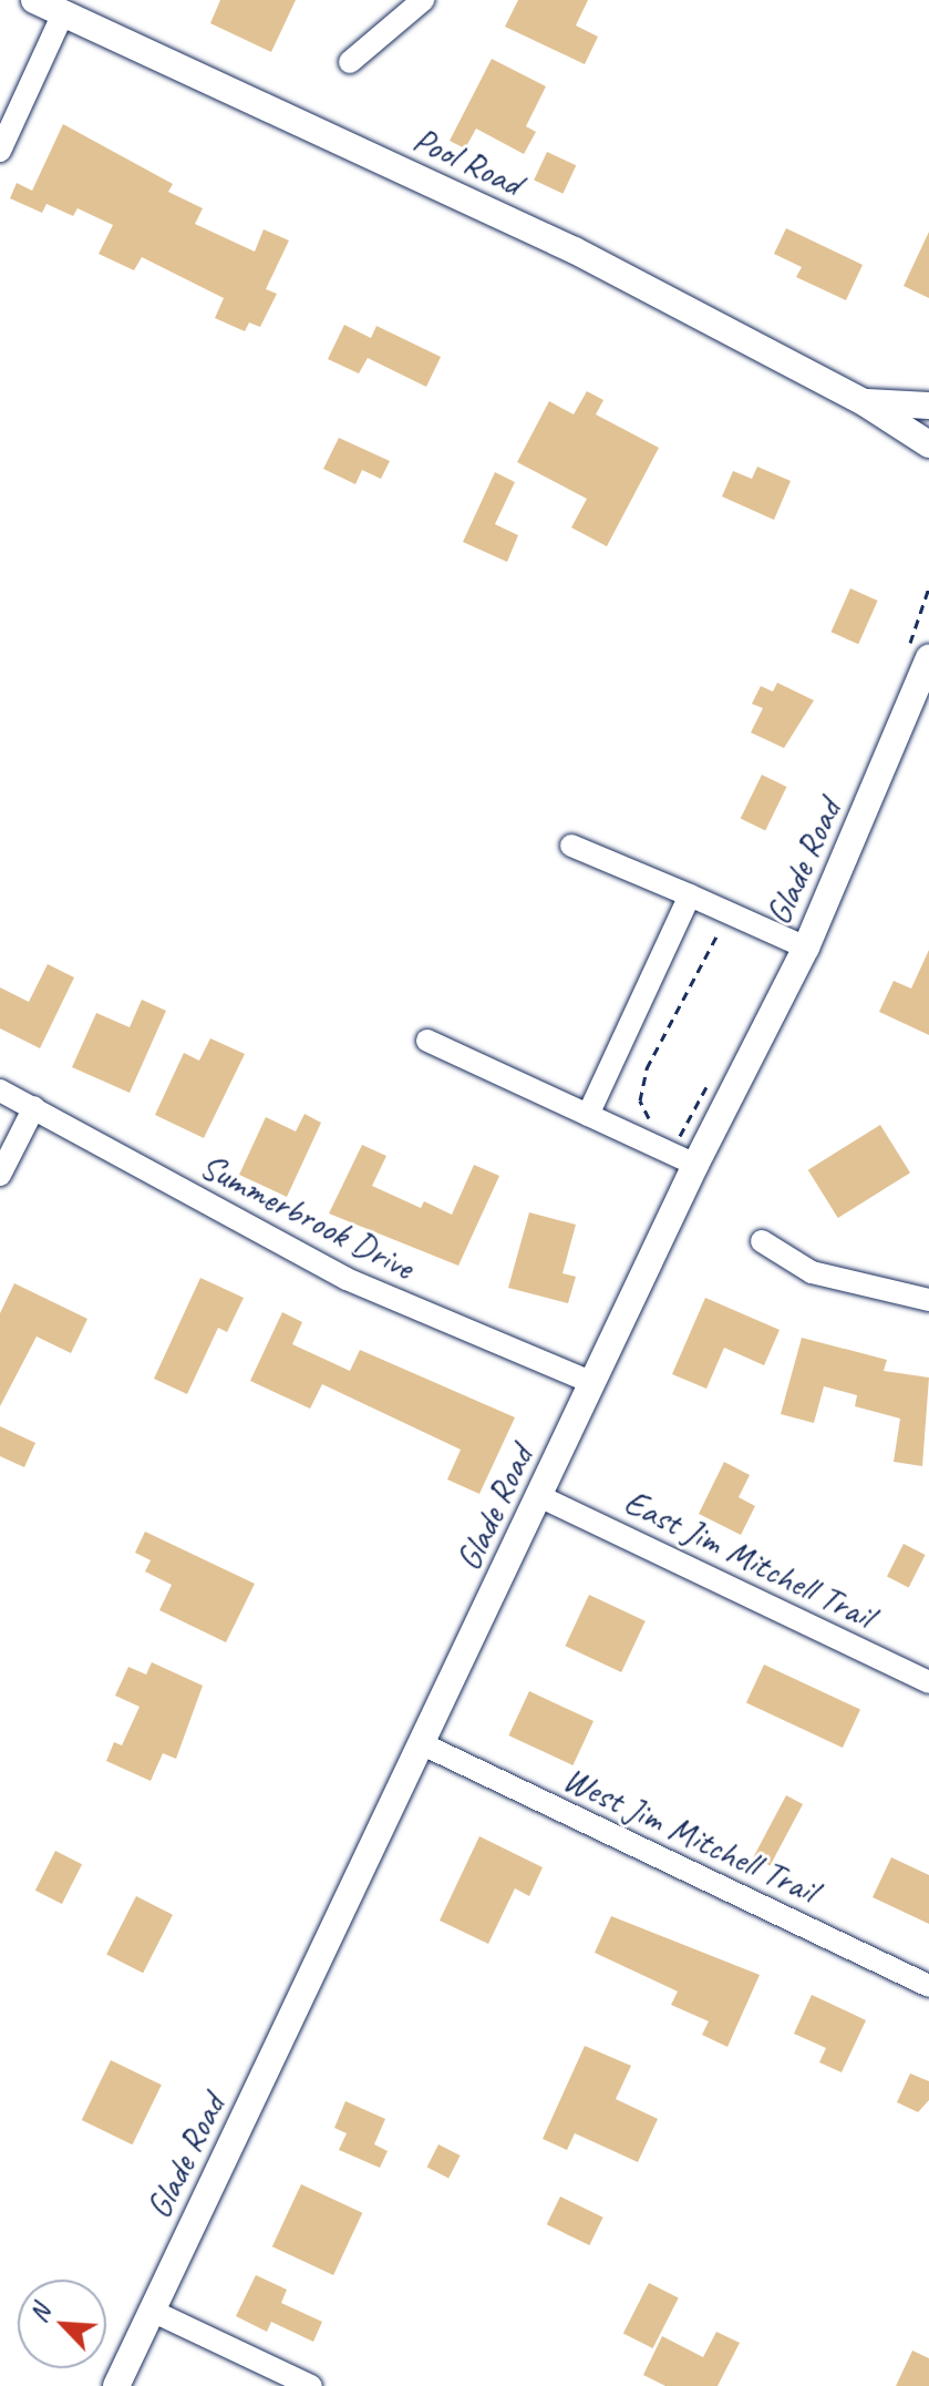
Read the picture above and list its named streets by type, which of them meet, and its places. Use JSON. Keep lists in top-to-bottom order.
{
  "streets": {
    "main road": ["Pool Road", "Glade Road"],
    "street": ["Summerbrook Drive", "East Jim Mitchell Trail", "West Jim Mitchell Trail"]
  },
  "crossings": [
    ["Glade Road", "Summerbrook Drive"],
    ["Glade Road", "East Jim Mitchell Trail"],
    ["Glade Road", "West Jim Mitchell Trail"]
  ],
  "north": "top left"
}
